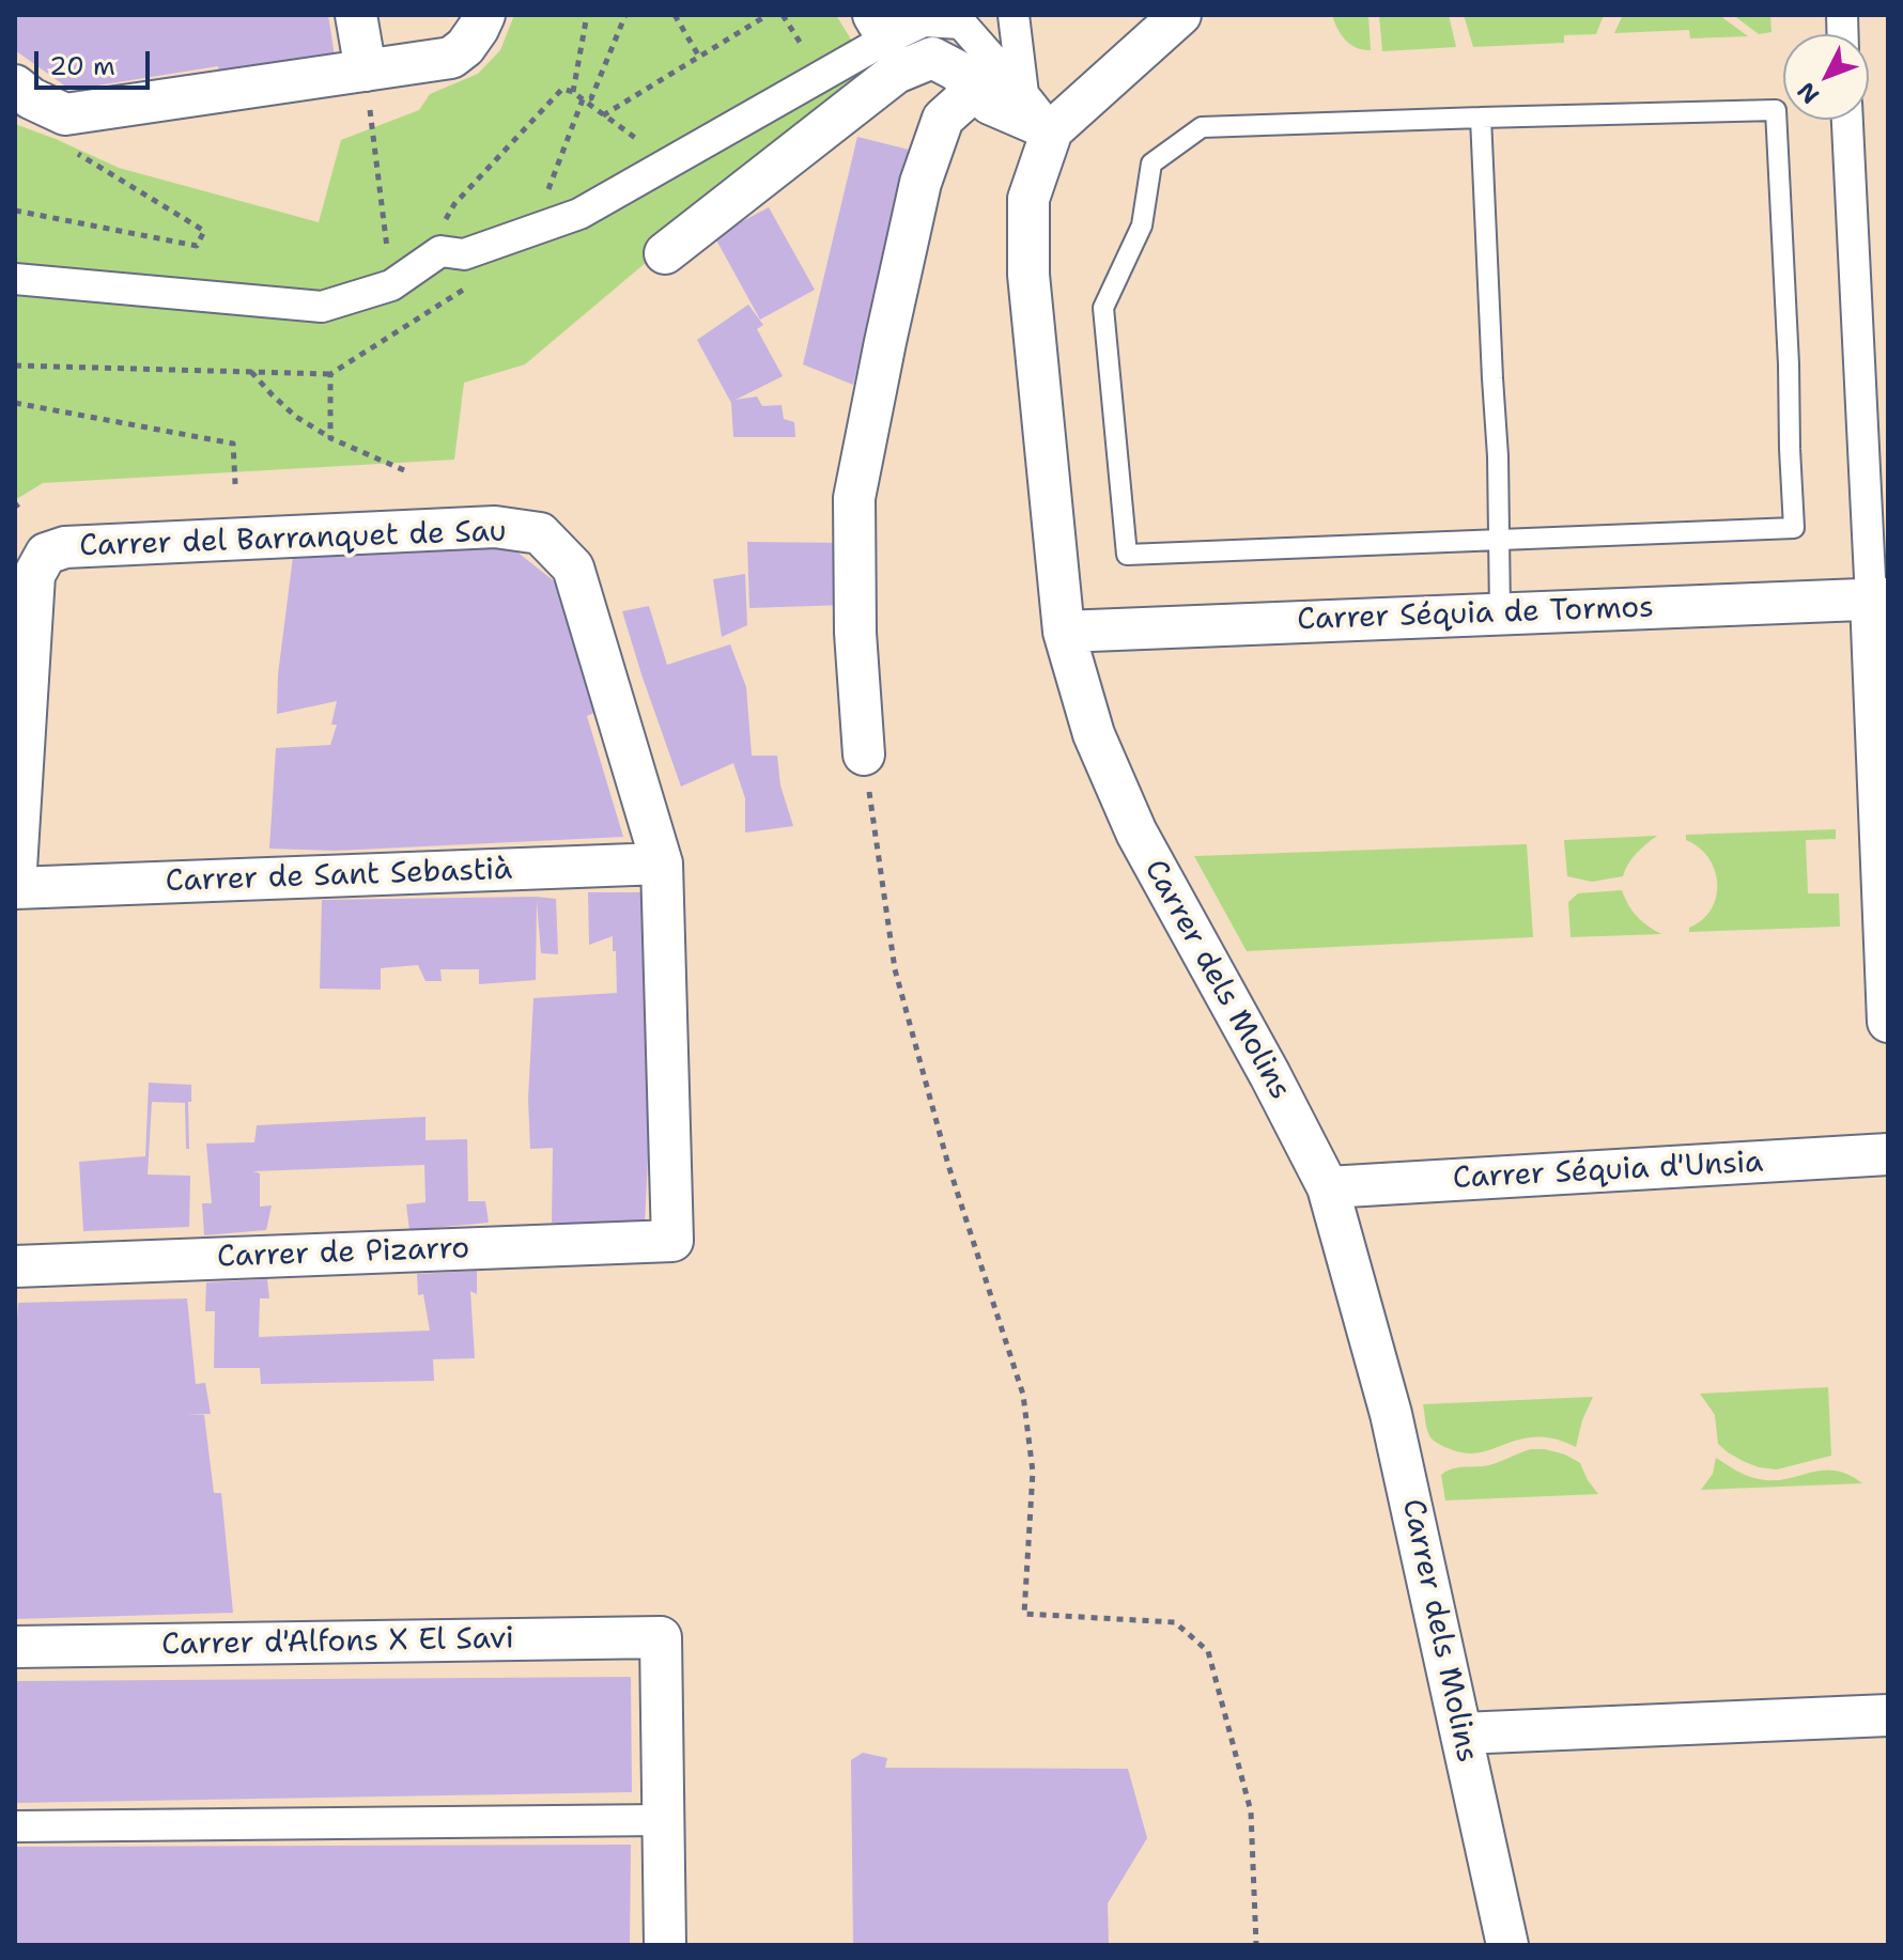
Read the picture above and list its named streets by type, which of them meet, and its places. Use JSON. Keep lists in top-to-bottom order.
{
  "streets": {
    "street": [
      "Carrer del Barranquet de Sau",
      "Carrer Séquia de Tormos",
      "Carrer de Sant Sebastià",
      "Carrer dels Molins",
      "Carrer Séquia d'Unsia",
      "Carrer de Pizarro",
      "Carrer d'Alfons X El Savi"
    ]
  },
  "crossings": [
    ["Carrer del Barranquet de Sau", "Carrer de Sant Sebastià"],
    ["Carrer del Barranquet de Sau", "Carrer de Pizarro"],
    ["Carrer Séquia de Tormos", "Carrer dels Molins"],
    ["Carrer de Sant Sebastià", "Carrer de Pizarro"],
    ["Carrer dels Molins", "Carrer Séquia d'Unsia"]
  ],
  "scale_bar": "20 m",
  "north": "bottom left"
}
